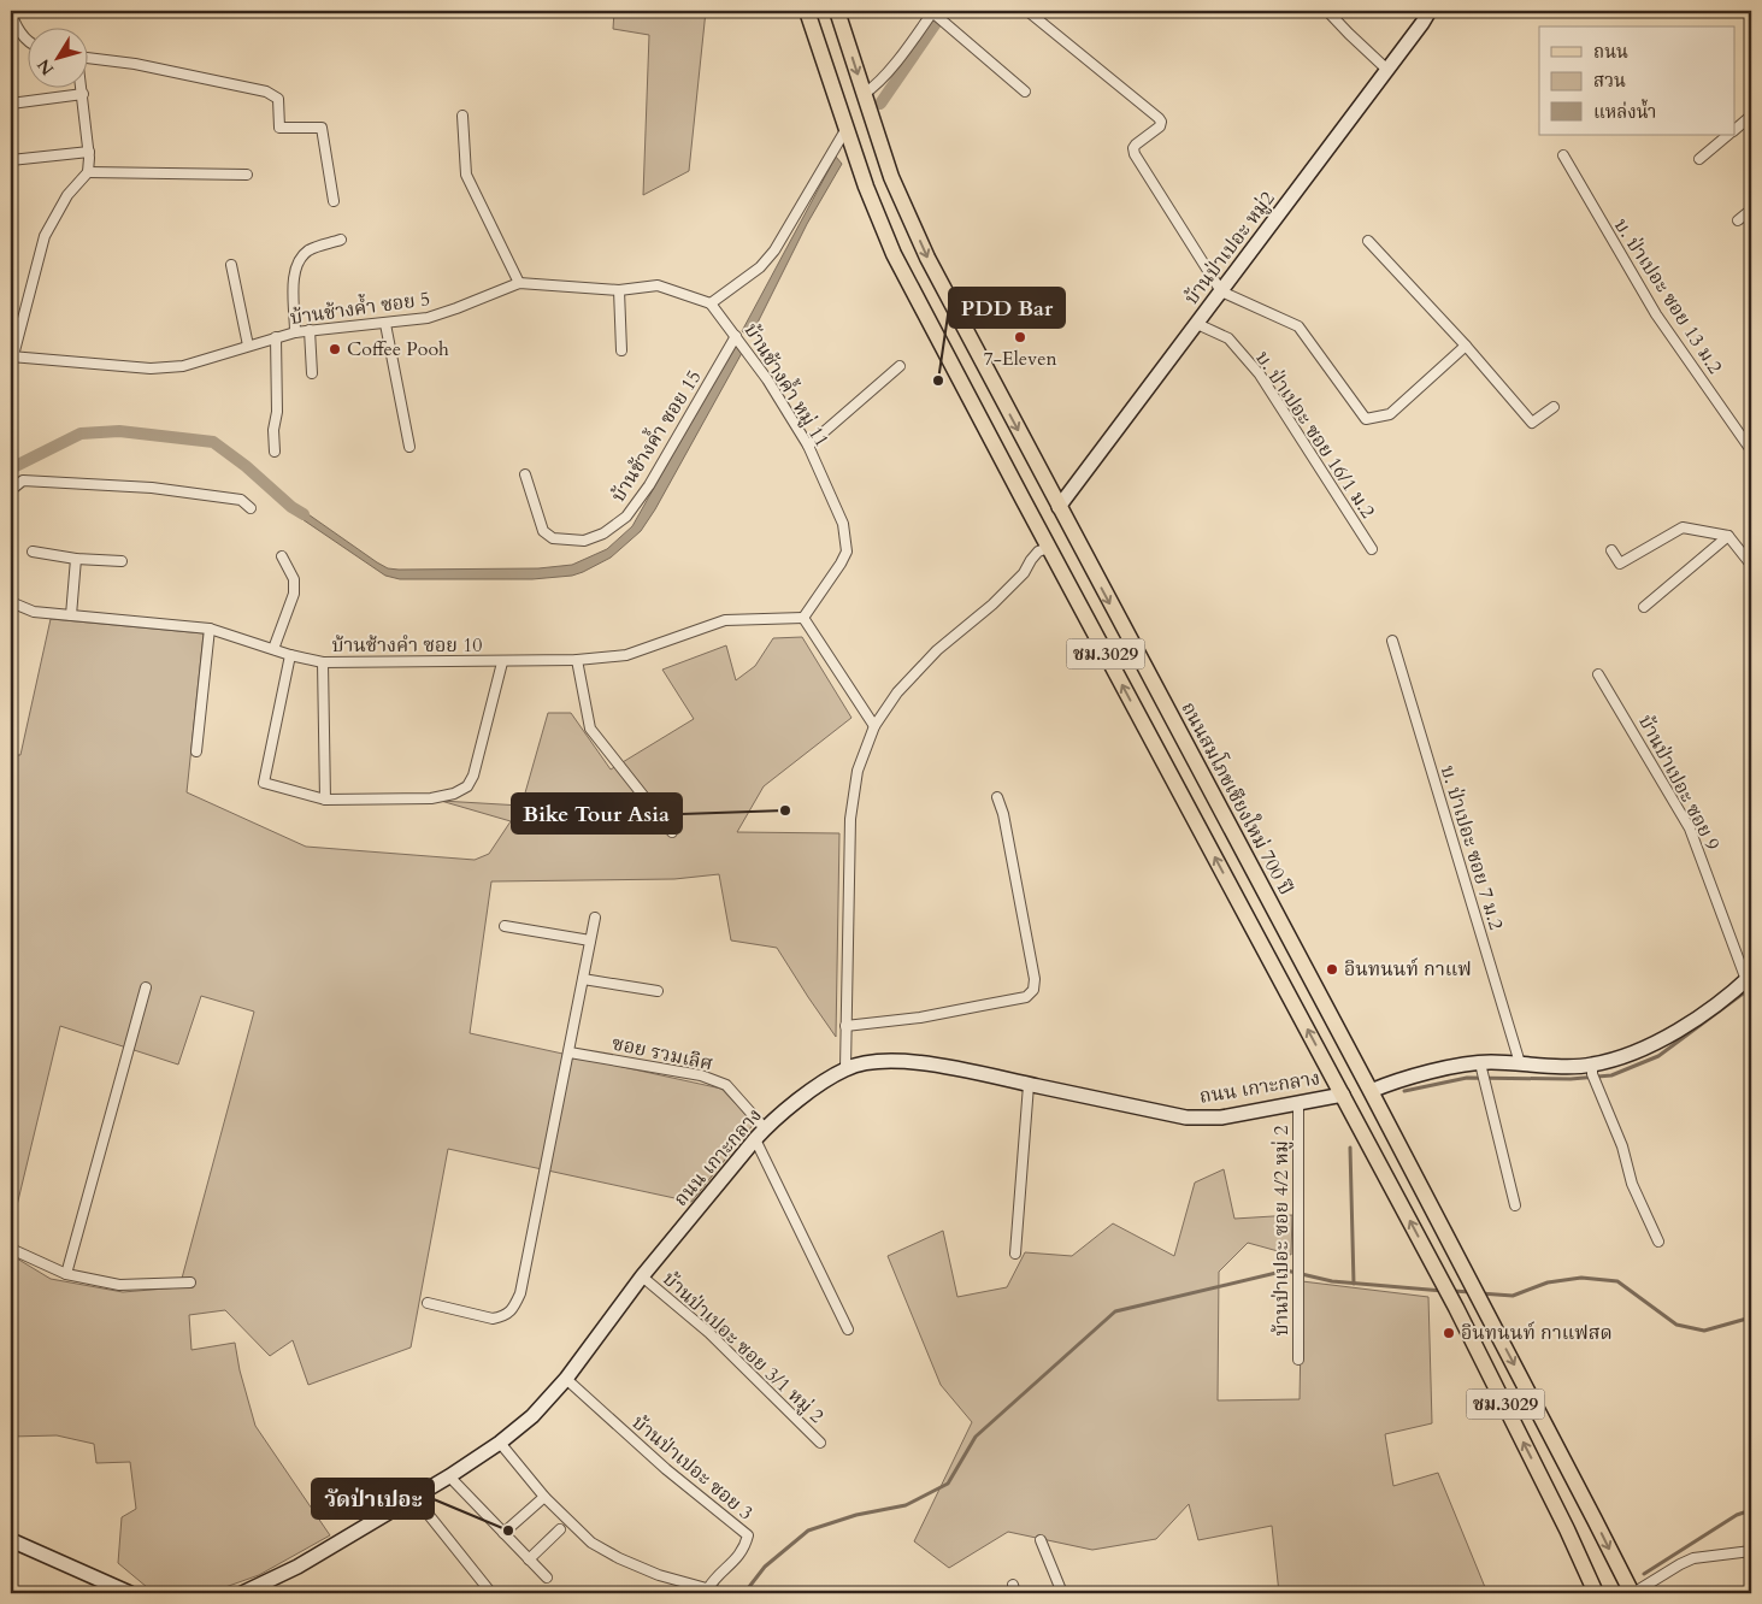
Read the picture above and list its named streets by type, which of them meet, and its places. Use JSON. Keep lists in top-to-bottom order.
{
  "streets": {
    "main road": ["ชม.3029", "ถนนสมโภชเชียงใหม่ 700 ปี"],
    "street": [
      "บ้านป่าเปอะ หมู่2",
      "บ. ป่าเปอะ ซอย 13 ม.2",
      "บ้านช้างค้ำ ซอย 5",
      "บ้านช้างค้ำ หมู่ 11",
      "บ. ป่าเปอะ ซอย 16/1 ม.2",
      "บ้านช้างค้ำ ซอย 15",
      "บ้านช้างคำ ซอย 10",
      "บ้านป่าเปอะ ซอย 9",
      "บ. ป่าเปอะ ซอย 7 ม.2",
      "ซอย รวมเลิศ",
      "ถนน เกาะกลาง",
      "บ้านป่าเปอะ ซอย 4/2 หมู่ 2",
      "บ้านป่าเปอะ ซอย 3/1 หมู่ 2",
      "บ้านป่าเปอะ ซอย 3"
    ]
  },
  "crossings": [
    ["บ้านป่าเปอะ หมู่2", "บ. ป่าเปอะ ซอย 16/1 ม.2"],
    ["บ้านป่าเปอะ หมู่2", "ถนนสมโภชเชียงใหม่ 700 ปี"],
    ["บ้านช้างค้ำ ซอย 5", "บ้านช้างค้ำ หมู่ 11"],
    ["บ้านช้างค้ำ หมู่ 11", "บ้านช้างค้ำ ซอย 15"],
    ["บ้านช้างค้ำ หมู่ 11", "บ้านช้างคำ ซอย 10"],
    ["ชม.3029", "ถนน เกาะกลาง"],
    ["ซอย รวมเลิศ", "ถนน เกาะกลาง"],
    ["ถนน เกาะกลาง", "บ้านป่าเปอะ ซอย 4/2 หมู่ 2"],
    ["ถนน เกาะกลาง", "บ้านป่าเปอะ ซอย 3/1 หมู่ 2"],
    ["ถนน เกาะกลาง", "บ้านป่าเปอะ ซอย 3"]
  ],
  "places": [
    "7-Eleven",
    "Coffee Pooh",
    "PDD Bar",
    "Bike Tour Asia",
    "อินทนนท์ กาแฟ",
    "อินทนนท์ กาแฟสด",
    "วัดป่าเปอะ"
  ],
  "legend": ["ถนน", "สวน", "แหล่งน้ำ"],
  "north": "bottom left"
}
